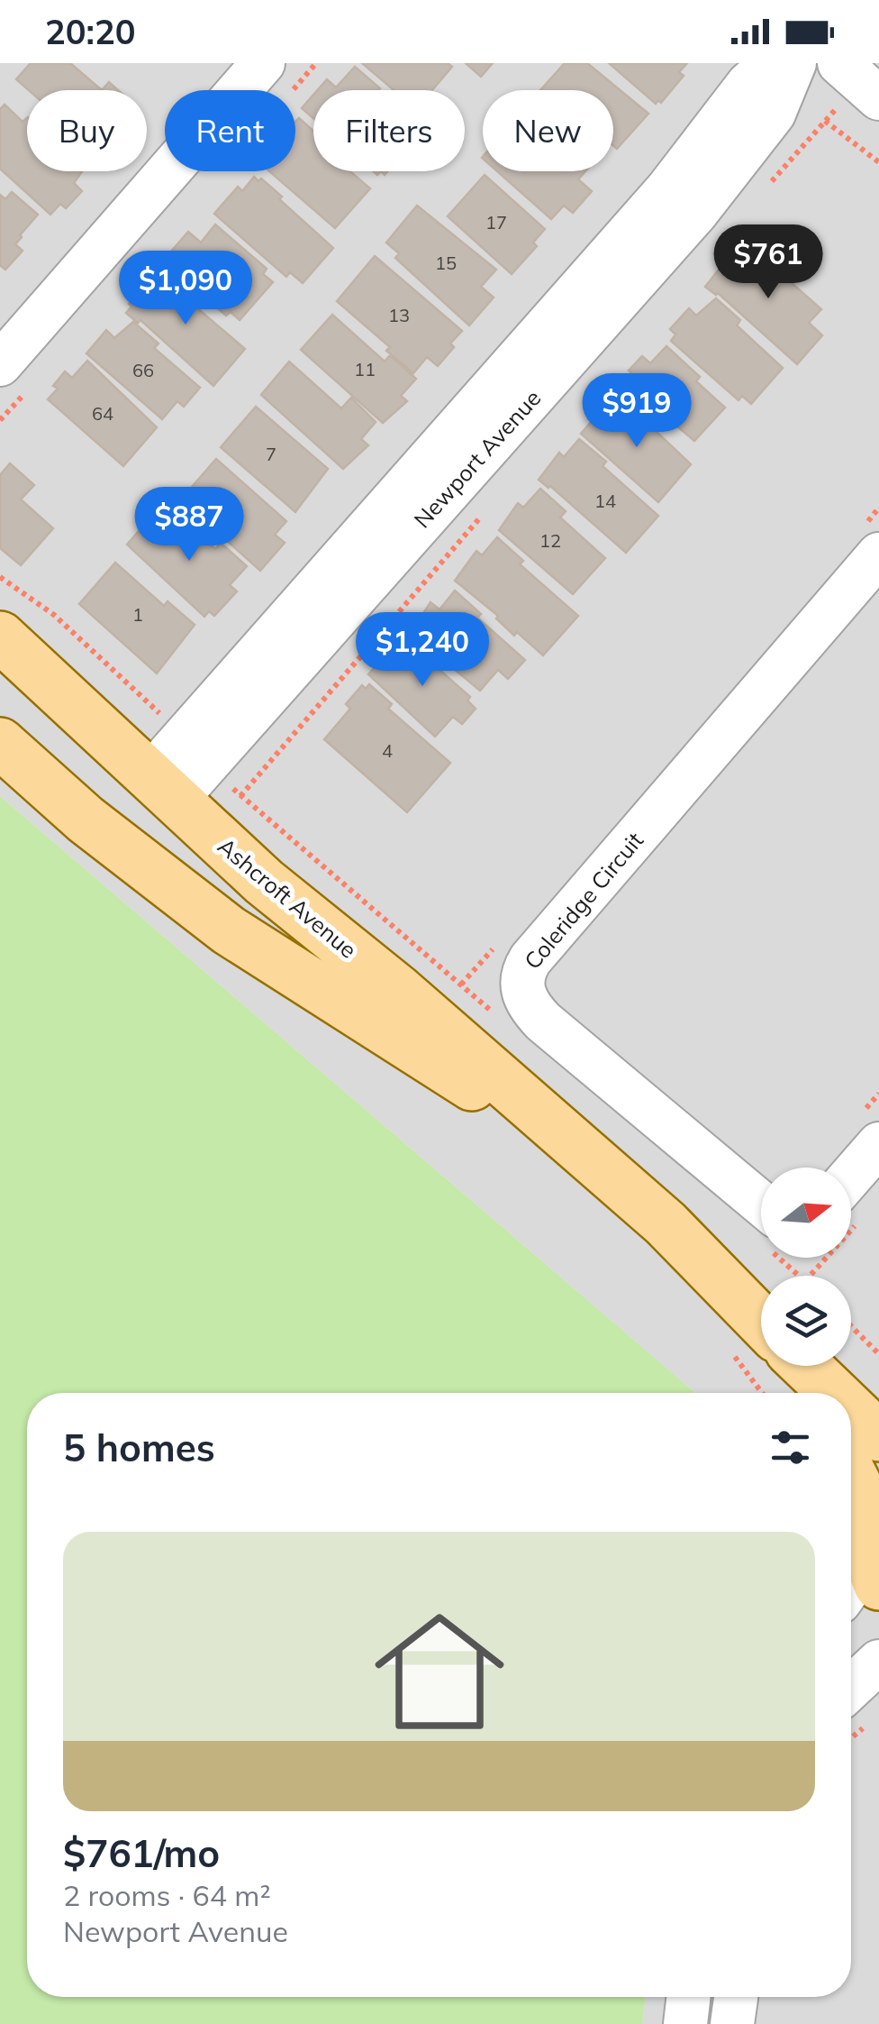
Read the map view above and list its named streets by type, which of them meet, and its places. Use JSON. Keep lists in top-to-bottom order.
{
  "streets": {
    "main road": ["Ashcroft Avenue"],
    "street": ["Newport Avenue", "Coleridge Circuit"]
  },
  "crossings": [
    ["Newport Avenue", "Ashcroft Avenue"]
  ],
  "house_numbers": [
    "17",
    "15",
    "13",
    "11",
    "66",
    "64",
    "7",
    "14",
    "12",
    "1",
    "4"
  ],
  "north": "right",
  "page": {
    "status": "20:20",
    "chip": [
      "Buy",
      "Rent",
      "Filters",
      "New"
    ],
    "price": [
      "$761",
      "$1,090",
      "$919",
      "$887",
      "$1,240"
    ],
    "heading": "5 homes",
    "list": [
      {
        "name": "$761/mo",
        "note": "2 rooms · 64 m² · Newport Avenue"
      }
    ]
  }
}
